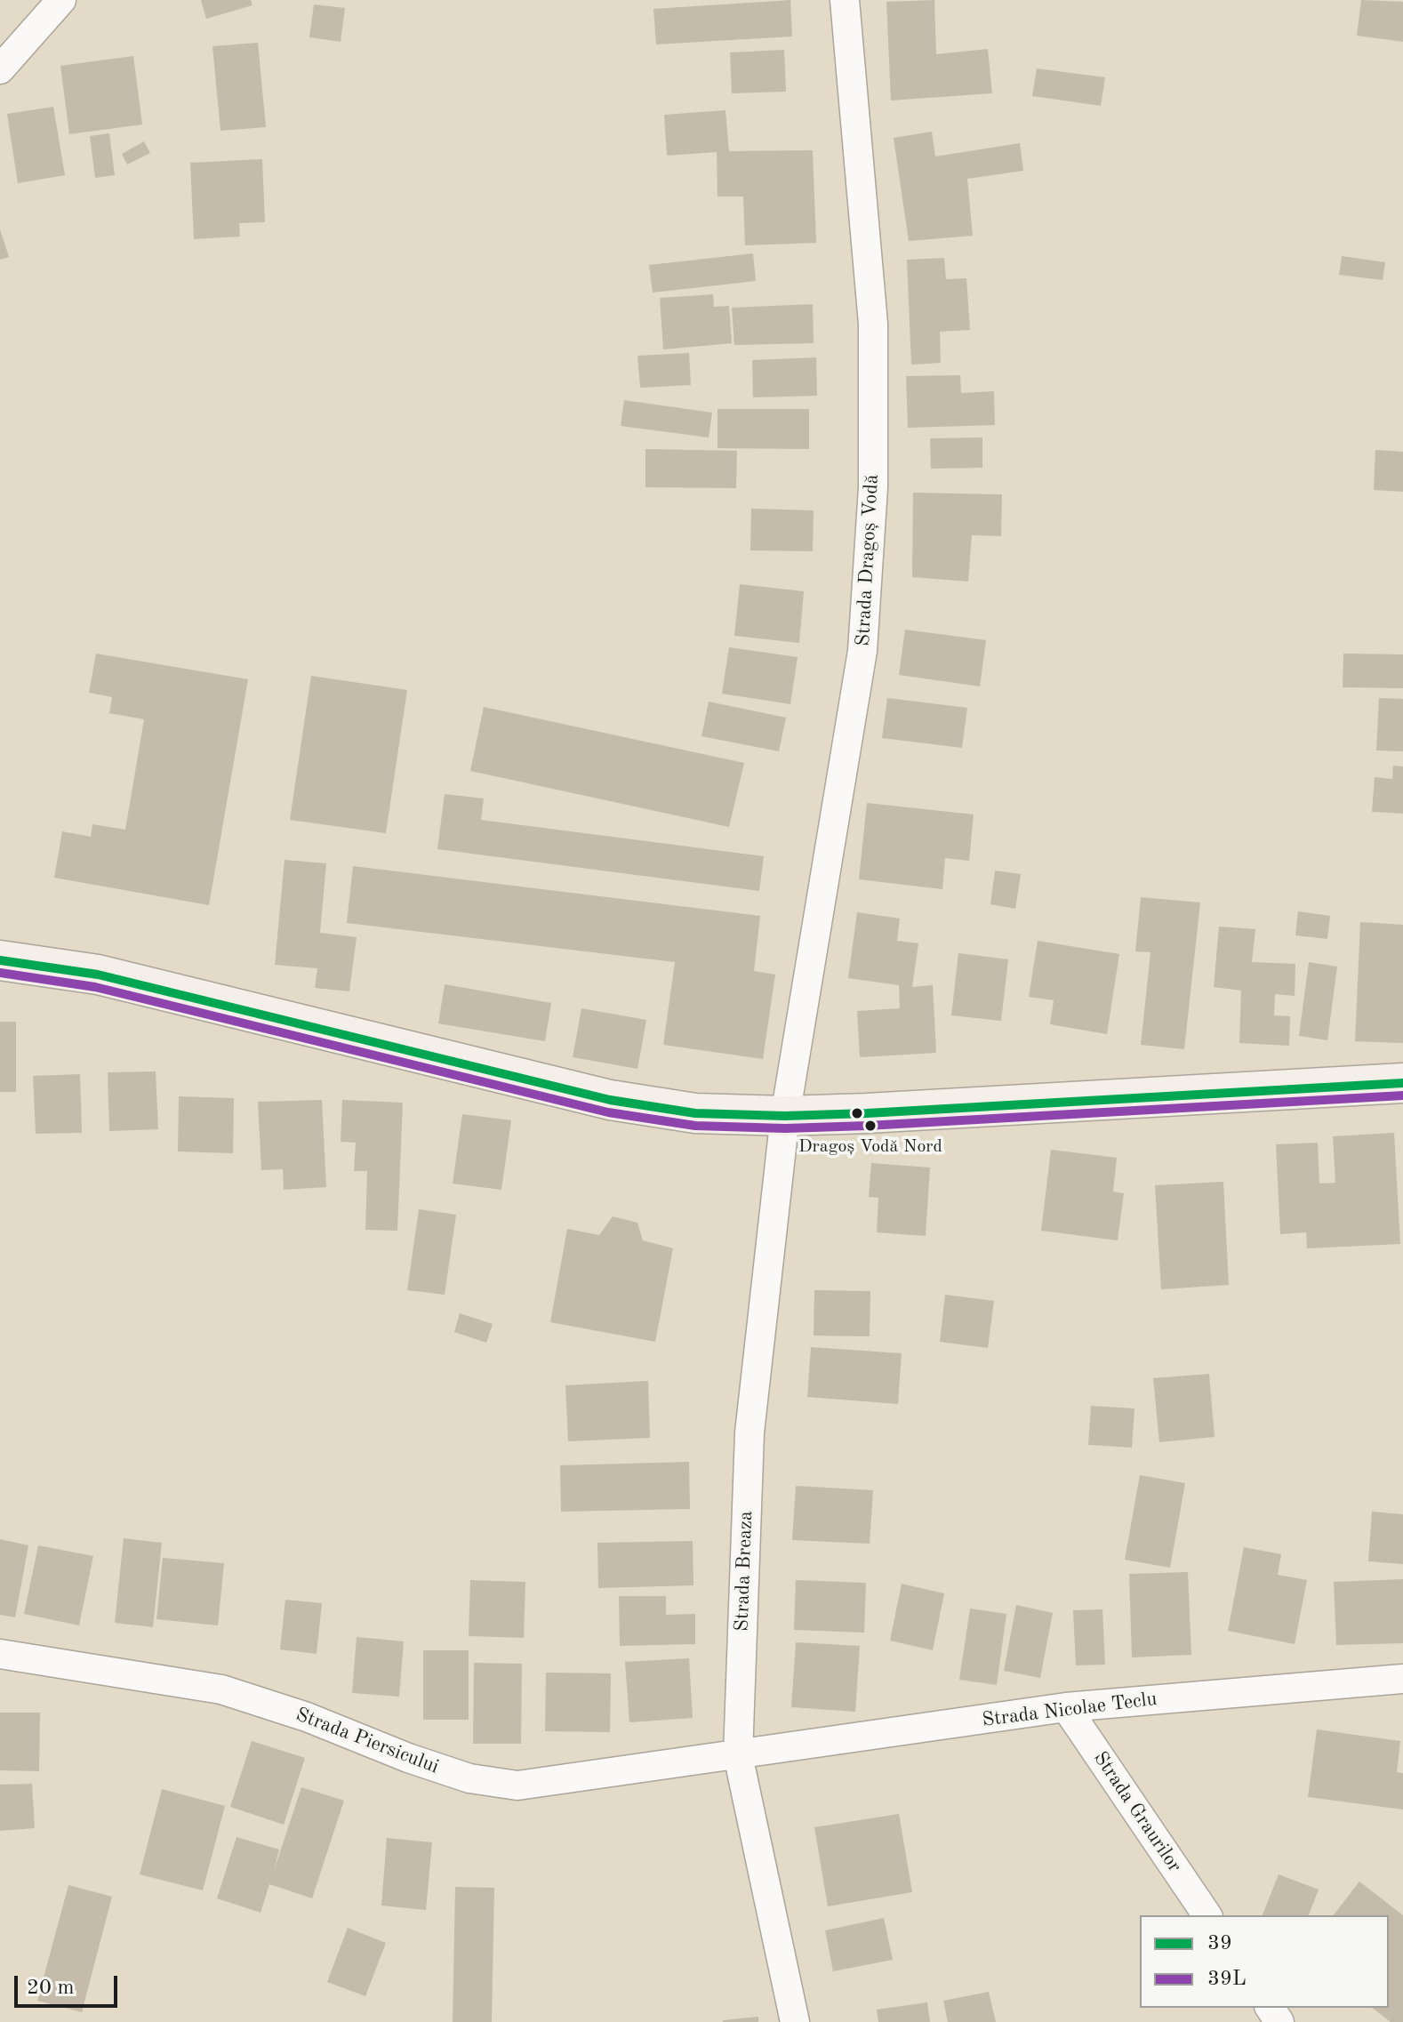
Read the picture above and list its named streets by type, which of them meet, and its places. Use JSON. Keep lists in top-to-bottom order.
{
  "streets": {
    "street": [
      "Strada Dragoș Vodă",
      "Strada Breaza",
      "Strada Nicolae Teclu",
      "Strada Piersicului",
      "Strada Graurilor"
    ]
  },
  "crossings": [
    ["Strada Dragoș Vodă", "Strada Breaza"],
    ["Strada Breaza", "Strada Nicolae Teclu"],
    ["Strada Breaza", "Strada Piersicului"],
    ["Strada Nicolae Teclu", "Strada Piersicului"],
    ["Strada Nicolae Teclu", "Strada Graurilor"]
  ],
  "places": ["Dragoș Vodă Nord"],
  "lines": ["transit line 39", "transit line 39L"],
  "legend": ["39", "39L"],
  "scale_bar": "20 m"
}
